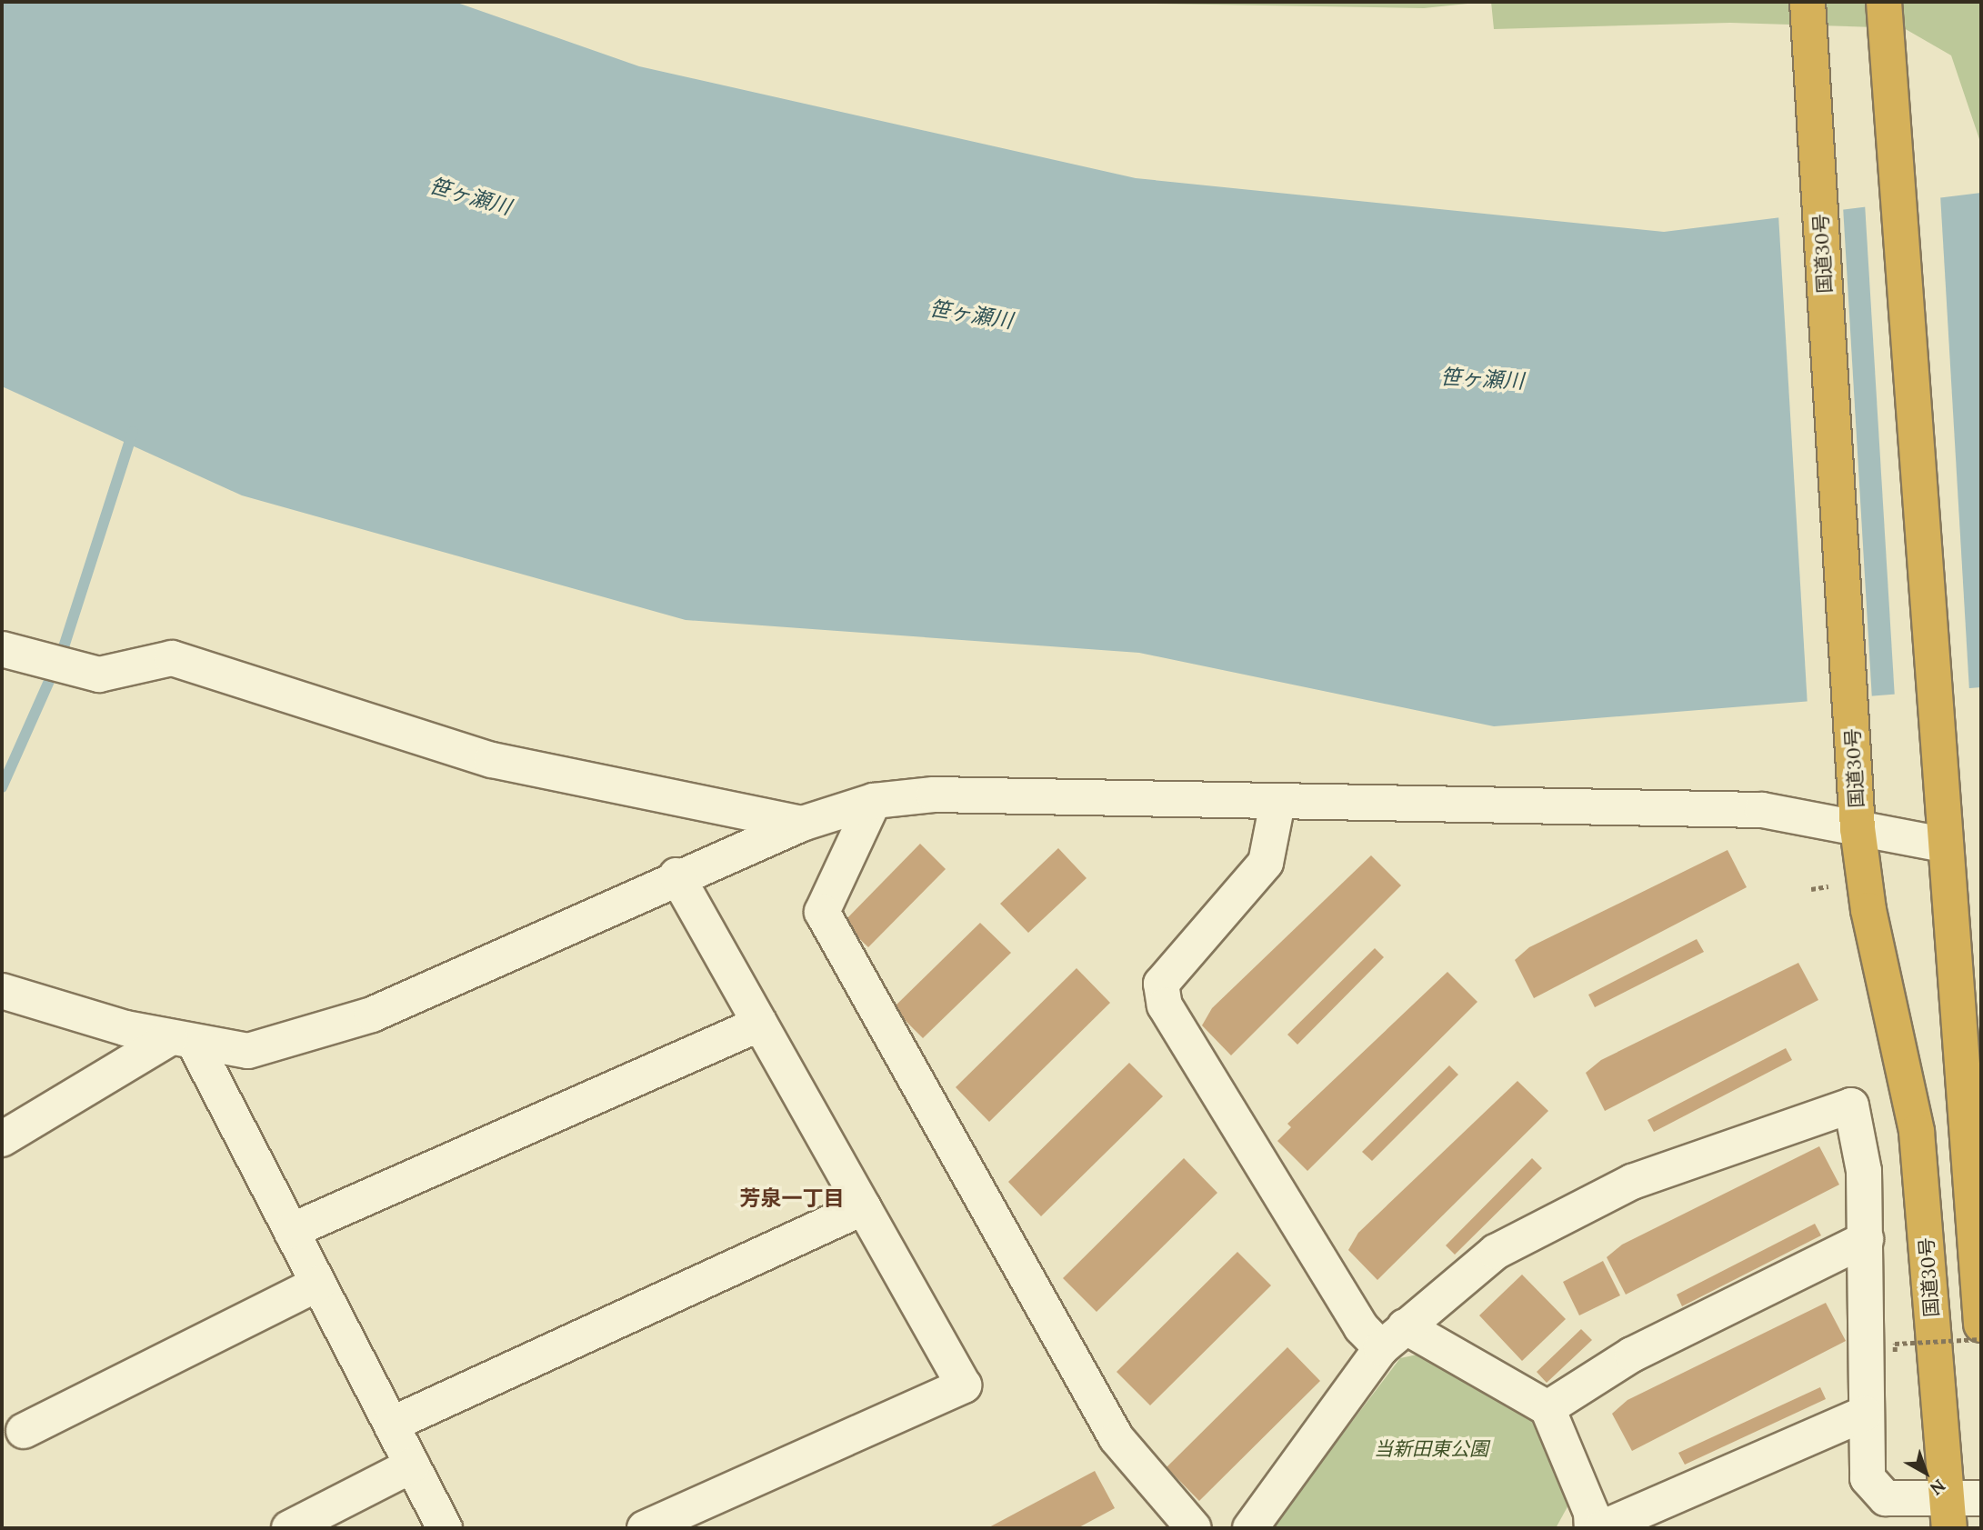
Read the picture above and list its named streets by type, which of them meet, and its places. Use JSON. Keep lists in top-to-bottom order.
{
  "streets": {
    "highway": ["国道30号"]
  },
  "districts": ["芳泉一丁目"],
  "water": ["笹ヶ瀬川"],
  "parks": ["当新田東公園"],
  "north": "bottom right"
}
